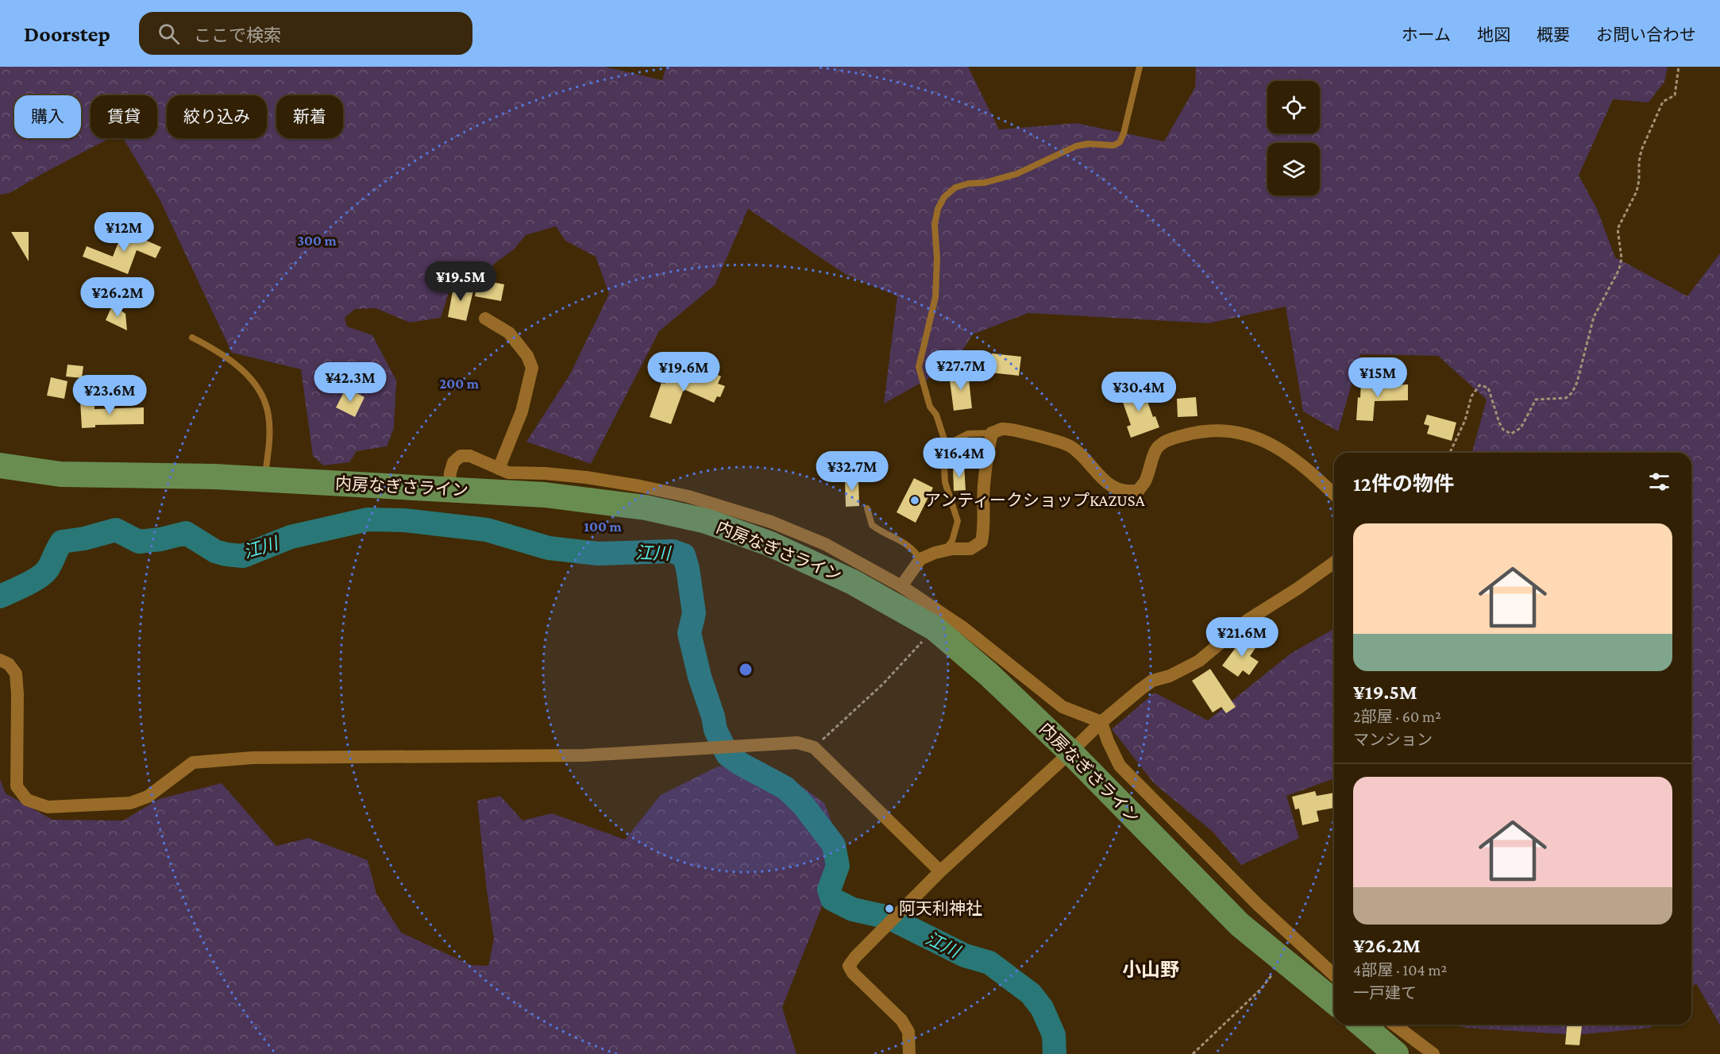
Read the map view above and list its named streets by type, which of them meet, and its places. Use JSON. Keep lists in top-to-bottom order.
{
  "streets": {
    "highway": ["内房なぎさライン"]
  },
  "districts": ["小山野"],
  "water": ["江川"],
  "places": ["アンティークショップKAZUSA", "阿天利神社"],
  "page": {
    "header": "Doorstep",
    "search": "ここで検索",
    "nav": [
      "ホーム",
      "地図",
      "概要",
      "お問い合わせ"
    ],
    "chip": [
      "購入",
      "賃貸",
      "絞り込み",
      "新着"
    ],
    "price": [
      "¥12M",
      "¥19.5M",
      "¥26.2M",
      "¥27.7M",
      "¥19.6M",
      "¥15M",
      "¥42.3M",
      "¥30.4M",
      "¥23.6M",
      "¥16.4M",
      "¥32.7M",
      "¥21.6M"
    ],
    "heading": "12件の物件",
    "list": [
      {
        "name": "¥19.5M",
        "note": "2部屋 · 60 m² · マンション"
      },
      {
        "name": "¥26.2M",
        "note": "4部屋 · 104 m² · 一戸建て"
      }
    ]
  },
  "rings": ["300 m", "200 m", "100 m"]
}
